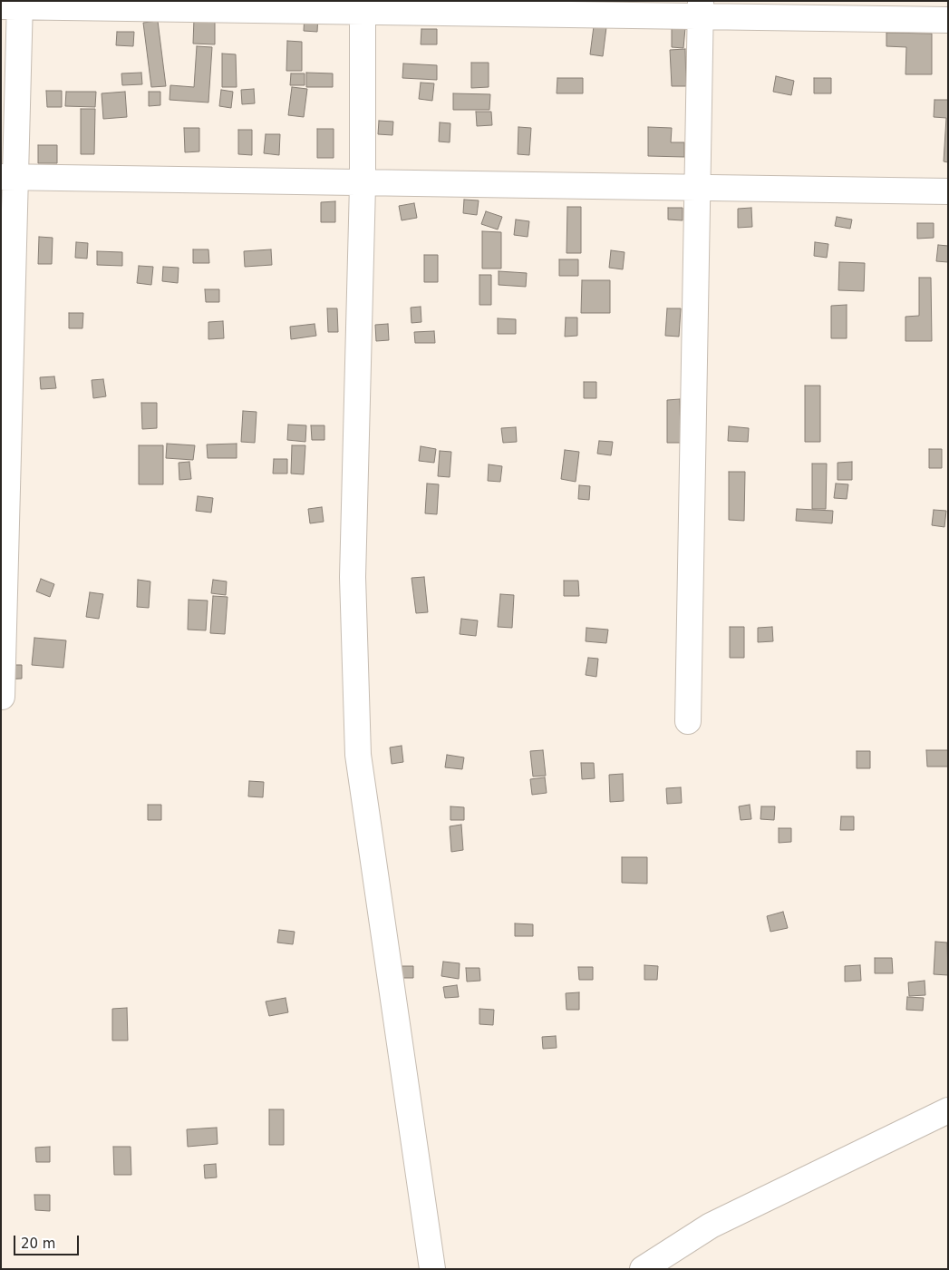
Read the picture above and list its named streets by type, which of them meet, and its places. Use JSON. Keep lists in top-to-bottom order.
{
  "scale_bar": "20 m"
}
